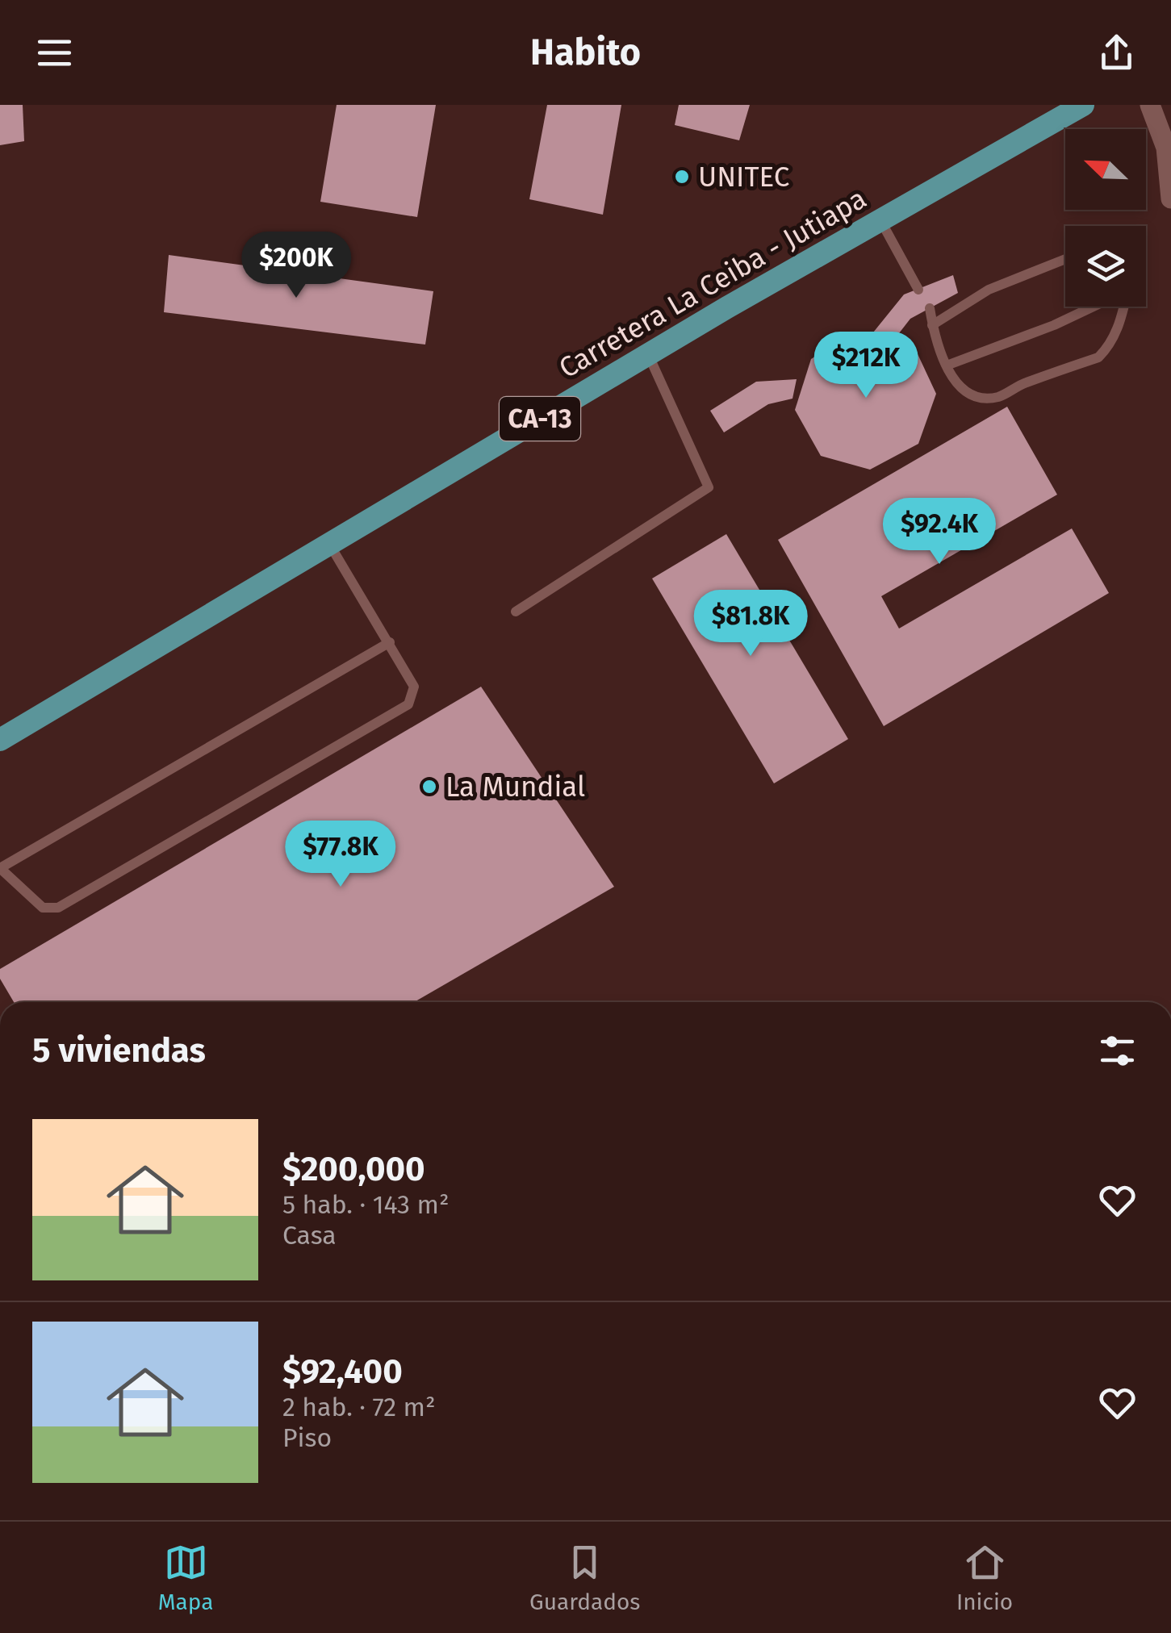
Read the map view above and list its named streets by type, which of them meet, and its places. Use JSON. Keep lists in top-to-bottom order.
{
  "streets": {
    "main road": ["Carretera La Ceiba - Jutiapa", "CA-13"]
  },
  "places": ["UNITEC", "La Mundial"],
  "north": "top left",
  "page": {
    "header": "Habito",
    "price": [
      "$200K",
      "$212K",
      "$92.4K",
      "$81.8K",
      "$77.8K"
    ],
    "heading": "5 viviendas",
    "list": [
      {
        "name": "$200,000",
        "note": "5 hab. · 143 m² · Casa"
      },
      {
        "name": "$92,400",
        "note": "2 hab. · 72 m² · Piso"
      }
    ],
    "tabs": ["Mapa", "Guardados", "Inicio"]
  }
}
